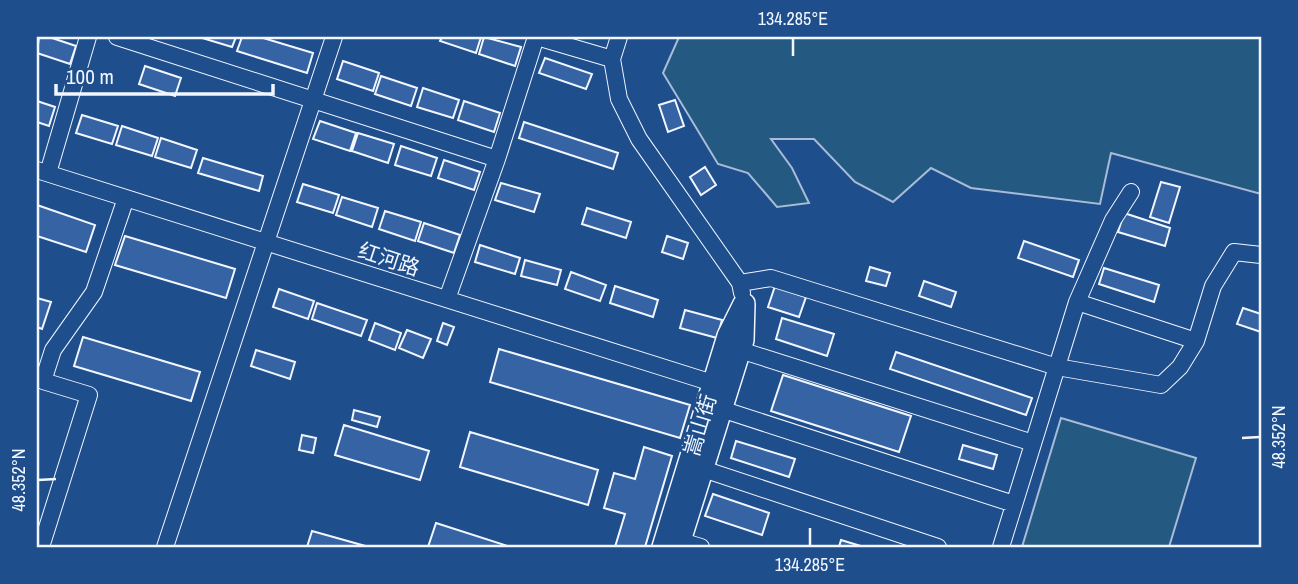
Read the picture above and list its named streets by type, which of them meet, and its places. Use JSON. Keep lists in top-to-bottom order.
{
  "streets": {
    "main road": ["嵩山街"],
    "street": ["红河路"]
  },
  "crossings": [
    ["红河路", "嵩山街"]
  ],
  "scale_bar": "100 m",
  "coordinates": ["134.285°E", "48.352°N"]
}
